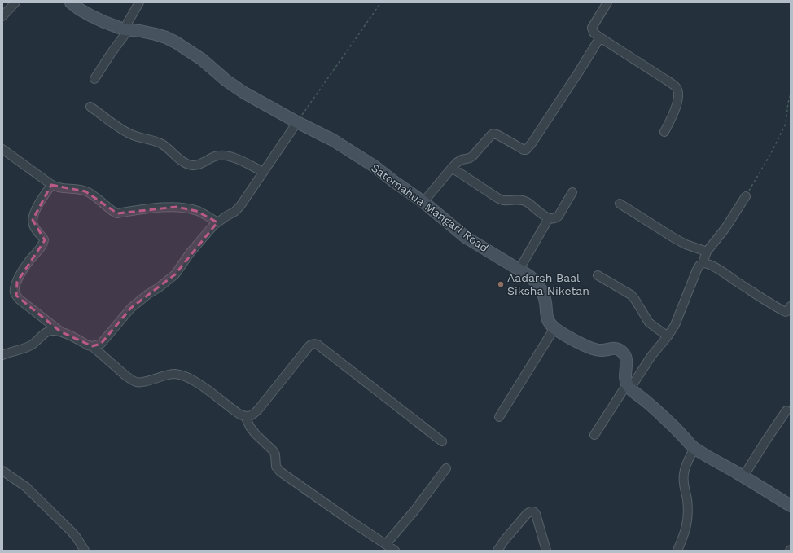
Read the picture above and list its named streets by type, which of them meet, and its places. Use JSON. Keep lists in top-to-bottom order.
{
  "streets": {
    "street": ["Satomahua Mangari Road"]
  },
  "places": ["Aadarsh Baal Siksha Niketan"]
}
